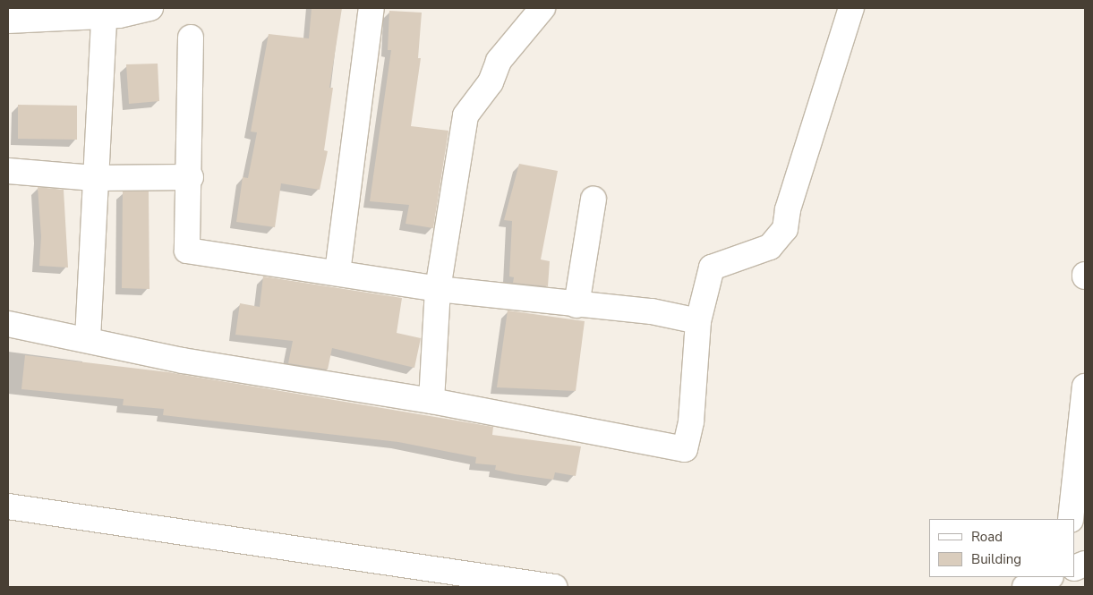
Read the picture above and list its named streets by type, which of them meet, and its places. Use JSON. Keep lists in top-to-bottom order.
{
  "legend": ["Road", "Building"]
}
